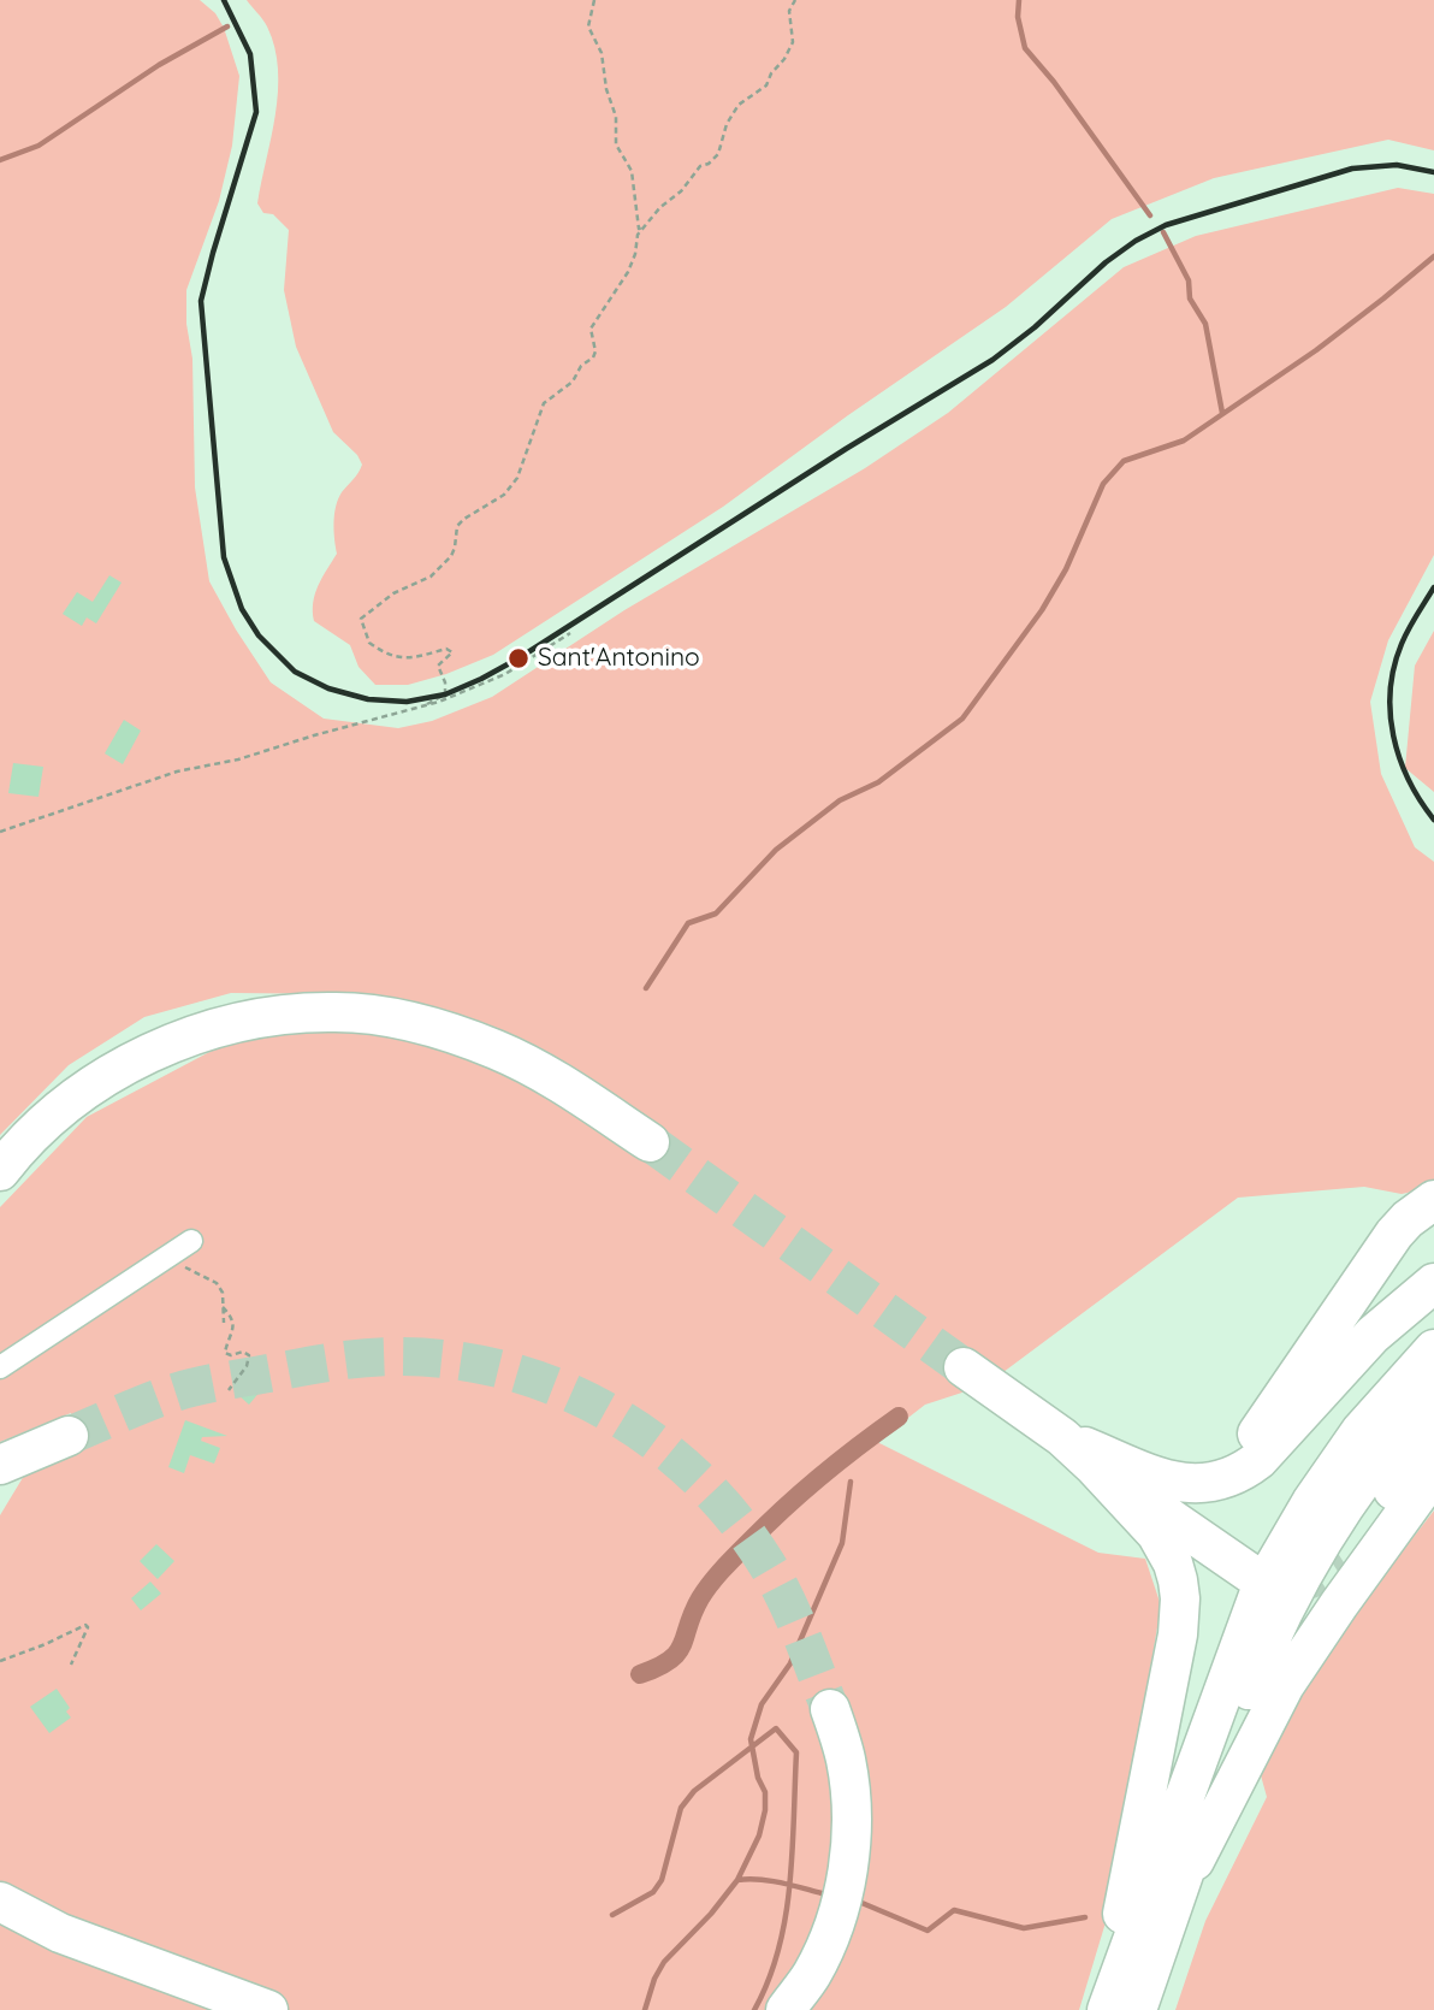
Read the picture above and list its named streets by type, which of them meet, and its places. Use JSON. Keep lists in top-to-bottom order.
{
  "places": ["Sant'Antonino"]
}
